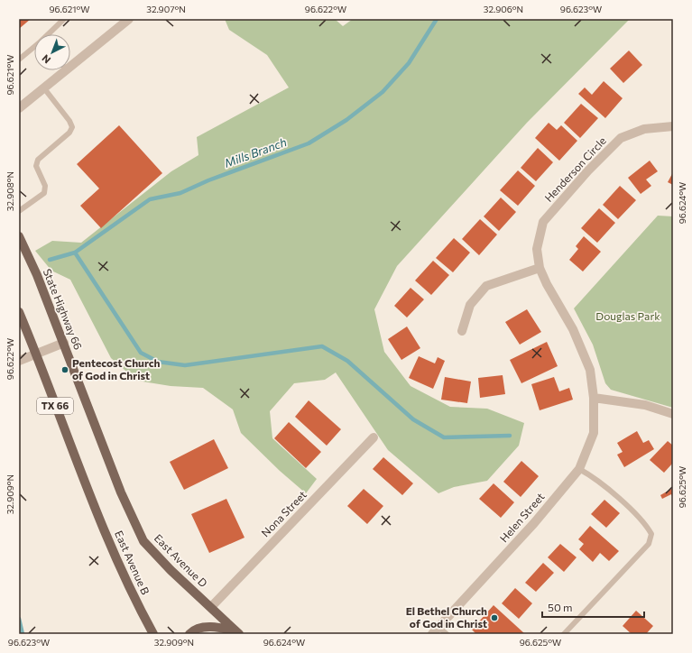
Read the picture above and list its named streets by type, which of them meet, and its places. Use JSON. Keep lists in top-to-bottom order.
{
  "streets": {
    "main road": [
      "State Highway 66",
      "TX 66",
      "East Avenue D",
      "East Avenue B"
    ],
    "street": ["Henderson Circle", "Nona Street", "Helen Street"]
  },
  "crossings": [
    ["Henderson Circle", "Helen Street"],
    ["State Highway 66", "East Avenue D"],
    ["TX 66", "East Avenue B"],
    ["Nona Street", "East Avenue D"]
  ],
  "water": ["Mills Branch"],
  "parks": ["Douglas Park"],
  "places": ["Pentecost Church of God in Christ", "El Bethel Church of God in Christ"],
  "scale_bar": "50 m",
  "north": "bottom left",
  "coordinates": [
    "96.621°W",
    "32.907°N",
    "96.622°W",
    "32.906°N",
    "96.623°W",
    "32.908°N",
    "96.624°W",
    "96.625°W",
    "32.909°N"
  ]
}
